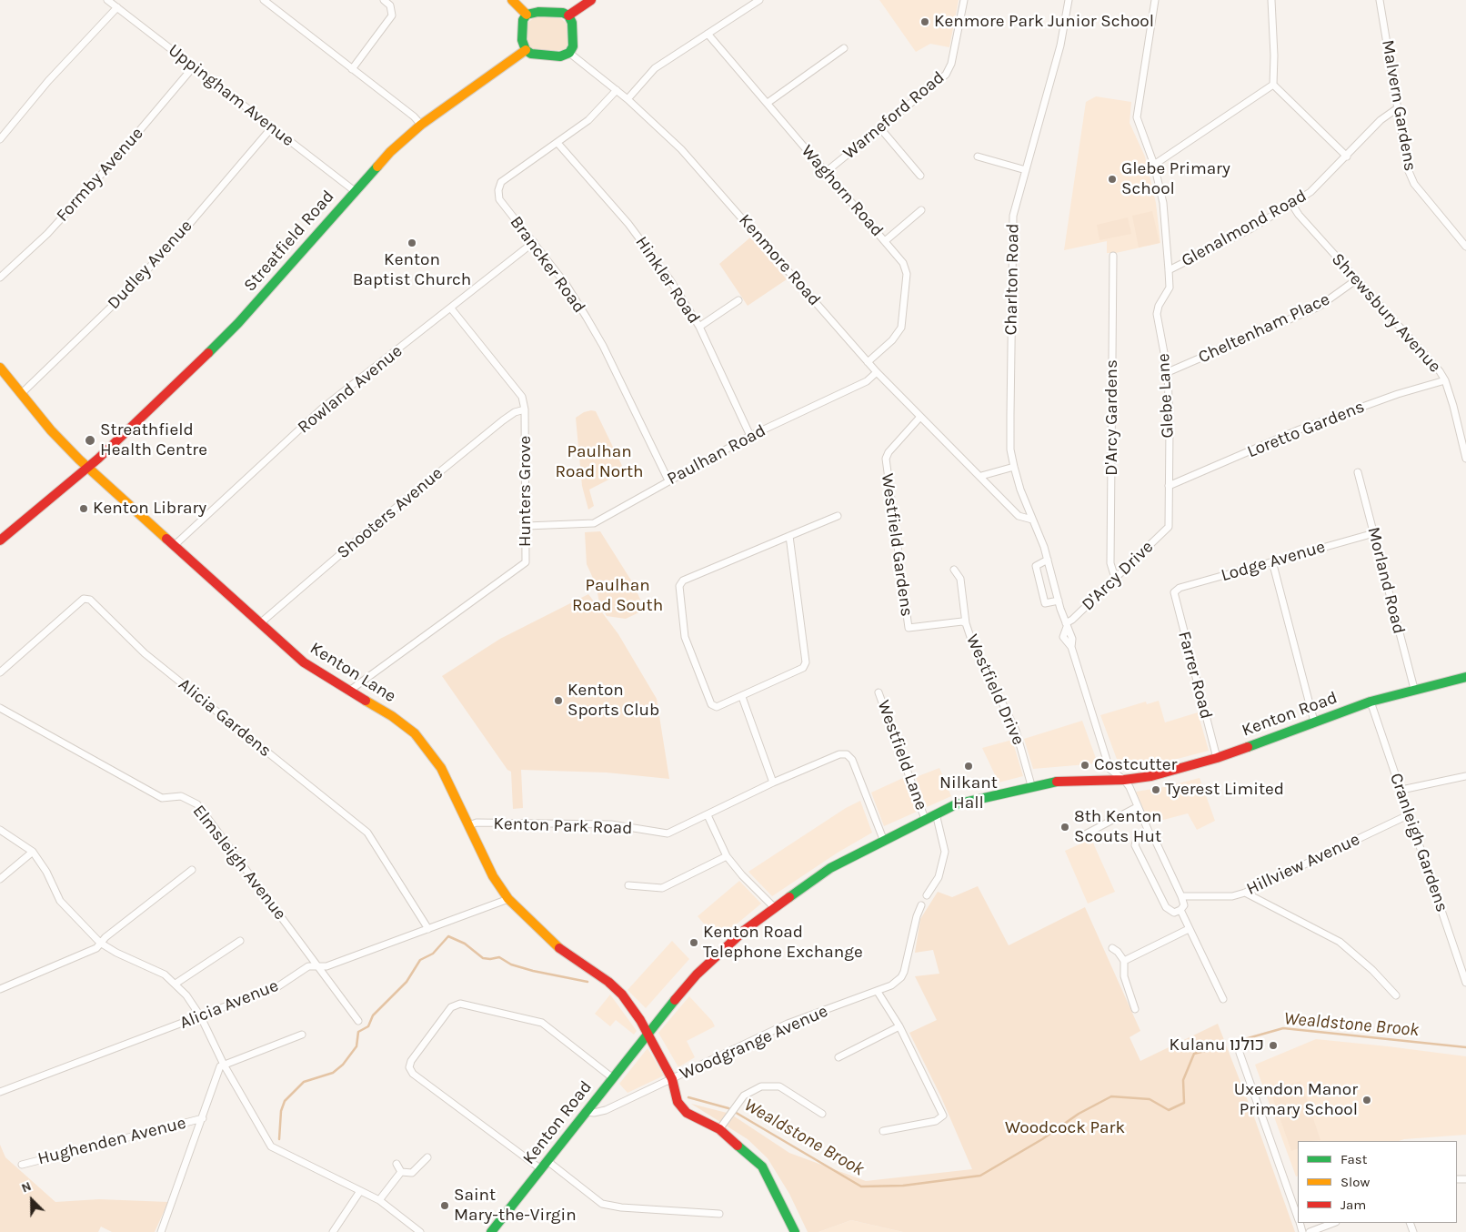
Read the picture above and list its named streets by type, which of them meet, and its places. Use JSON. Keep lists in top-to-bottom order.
{
  "streets": {
    "street": [
      "Uppingham Avenue",
      "Malvern Gardens",
      "Warneford Road",
      "Formby Avenue",
      "Waghorn Road",
      "Glenalmond Road",
      "Streatfield Road",
      "Kenmore Road",
      "Dudley Avenue",
      "Brancker Road",
      "Charlton Road",
      "Hinkler Road",
      "Shrewsbury Avenue",
      "Cheltenham Place",
      "Rowland Avenue",
      "Glebe Lane",
      "D'Arcy Gardens",
      "Loretto Gardens",
      "Paulhan Road",
      "Hunters Grove",
      "Shooters Avenue",
      "Westfield Gardens",
      "Lodge Avenue",
      "D'Arcy Drive",
      "Morland Road",
      "Kenton Lane",
      "Farrer Road",
      "Westfield Drive",
      "Kenton Road",
      "Alicia Gardens",
      "Westfield Lane",
      "Kenton Park Road",
      "Cranleigh Gardens",
      "Elmsleigh Avenue",
      "Hillview Avenue",
      "Alicia Avenue",
      "Woodgrange Avenue",
      "Hughenden Avenue"
    ]
  },
  "crossings": [
    ["Uppingham Avenue", "Formby Avenue"],
    ["Uppingham Avenue", "Streatfield Road"],
    ["Uppingham Avenue", "Dudley Avenue"],
    ["Malvern Gardens", "Glenalmond Road"],
    ["Warneford Road", "Waghorn Road"],
    ["Waghorn Road", "Kenmore Road"],
    ["Glenalmond Road", "Shrewsbury Avenue"],
    ["Glenalmond Road", "Glebe Lane"],
    ["Streatfield Road", "Kenmore Road"],
    ["Streatfield Road", "Kenton Lane"],
    ["Kenmore Road", "Brancker Road"],
    ["Kenmore Road", "Charlton Road"],
    ["Kenmore Road", "Paulhan Road"],
    ["Kenmore Road", "Westfield Gardens"],
    ["Dudley Avenue", "Kenton Lane"],
    ["Brancker Road", "Hinkler Road"],
    ["Brancker Road", "Rowland Avenue"],
    ["Brancker Road", "Paulhan Road"],
    ["Charlton Road", "D'Arcy Drive"],
    ["Charlton Road", "Kenton Road"],
    ["Charlton Road", "Hillview Avenue"],
    ["Hinkler Road", "Paulhan Road"],
    ["Shrewsbury Avenue", "Cheltenham Place"],
    ["Shrewsbury Avenue", "Loretto Gardens"],
    ["Cheltenham Place", "Glebe Lane"],
    ["Rowland Avenue", "Hunters Grove"],
    ["Rowland Avenue", "Kenton Lane"],
    ["Glebe Lane", "Loretto Gardens"],
    ["Glebe Lane", "D'Arcy Drive"],
    ["D'Arcy Gardens", "D'Arcy Drive"],
    ["Paulhan Road", "Hunters Grove"],
    ["Hunters Grove", "Shooters Avenue"],
    ["Hunters Grove", "Kenton Lane"],
    ["Shooters Avenue", "Kenton Lane"],
    ["Westfield Gardens", "Westfield Drive"],
    ["Lodge Avenue", "Morland Road"],
    ["Lodge Avenue", "Farrer Road"],
    ["Morland Road", "Kenton Road"],
    ["Kenton Lane", "Kenton Road"],
    ["Kenton Lane", "Kenton Park Road"],
    ["Kenton Lane", "Alicia Avenue"],
    ["Kenton Lane", "Woodgrange Avenue"],
    ["Farrer Road", "Kenton Road"],
    ["Westfield Drive", "Kenton Road"],
    ["Kenton Road", "Westfield Lane"],
    ["Kenton Road", "Kenton Park Road"],
    ["Kenton Road", "Cranleigh Gardens"],
    ["Kenton Road", "Woodgrange Avenue"],
    ["Alicia Gardens", "Alicia Avenue"],
    ["Cranleigh Gardens", "Hillview Avenue"],
    ["Elmsleigh Avenue", "Alicia Avenue"]
  ],
  "water": ["Wealdstone Brook"],
  "parks": ["Paulhan Road North", "Paulhan Road South", "Woodcock Park"],
  "places": [
    "Kenmore Park Junior School",
    "Glebe Primary School",
    "Kenton Baptist Church",
    "Streathfield Health Centre",
    "Kenton Library",
    "Kenton Sports Club",
    "Costcutter",
    "Nilkant Hall",
    "Tyerest Limited",
    "8th Kenton Scouts Hut",
    "Kenton Road Telephone Exchange",
    "Kulanu כולנו",
    "Uxendon Manor Primary School",
    "Saint Mary-the-Virgin"
  ],
  "legend": ["Fast", "Slow", "Jam"],
  "north": "top left"
}
